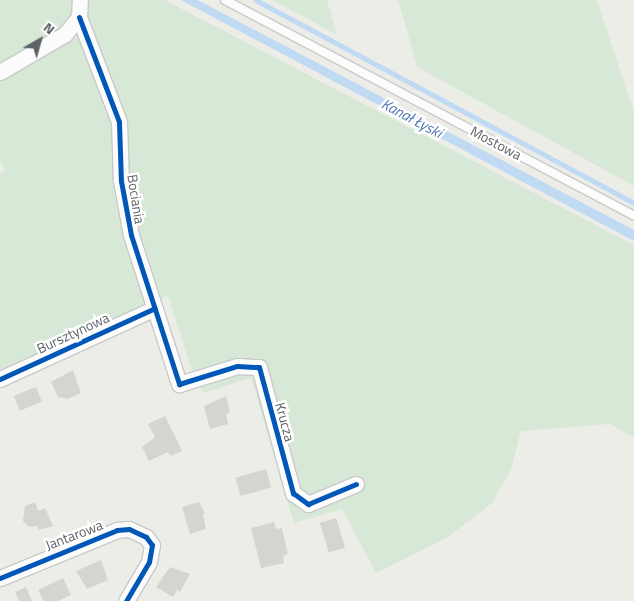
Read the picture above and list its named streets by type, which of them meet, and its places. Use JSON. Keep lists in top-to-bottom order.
{
  "streets": {
    "street": [
      "Bociania",
      "Bursztynowa",
      "Krucza",
      "Jantarowa"
    ],
    "lane": ["Mostowa"]
  },
  "crossings": [
    ["Bociania", "Bursztynowa"],
    ["Bociania", "Krucza"]
  ],
  "water": ["Kanał Łyski"],
  "north": "top right"
}
